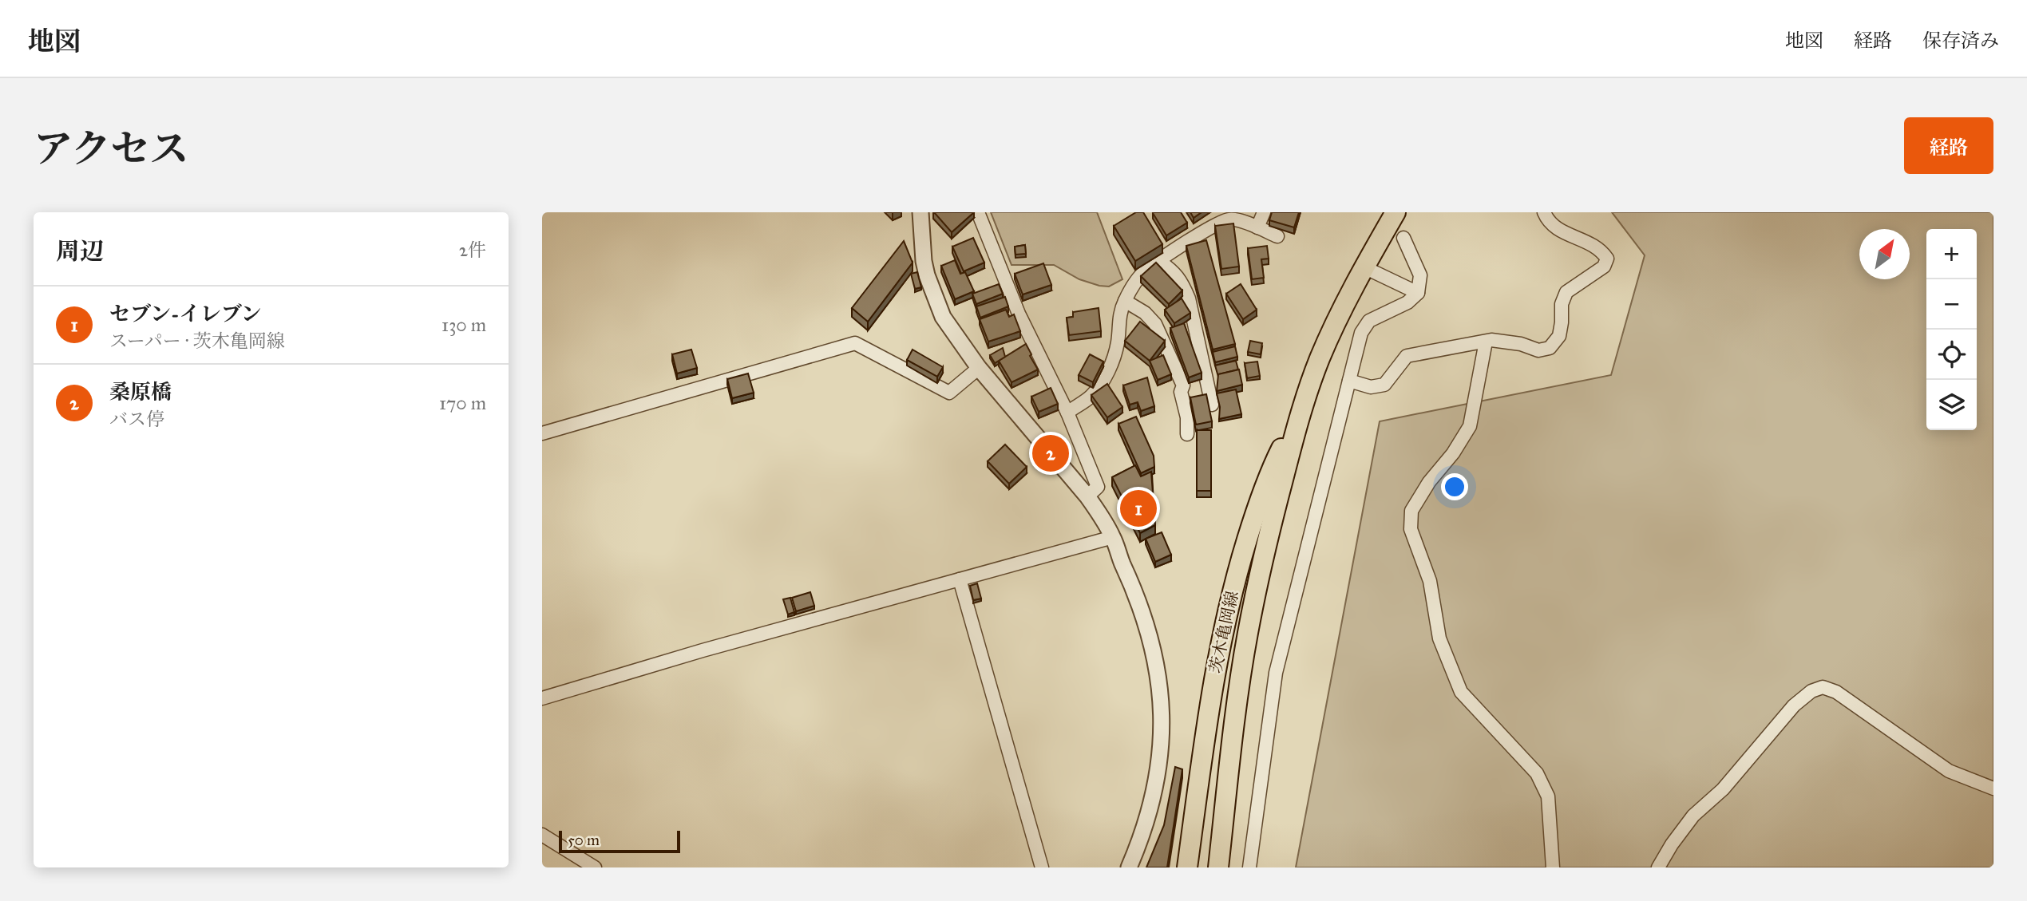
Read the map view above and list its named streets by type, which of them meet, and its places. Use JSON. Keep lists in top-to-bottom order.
{
  "streets": {
    "main road": ["茨木亀岡線"]
  },
  "scale_bar": "50 m",
  "north": "top right",
  "page": {
    "header": "地図",
    "nav": ["地図", "経路", "保存済み"],
    "title": "アクセス",
    "buttons": "経路",
    "heading": ["周辺", "2件"],
    "map_buttons": ["+", "−"],
    "list": [
      {
        "mark": "1",
        "name": "セブン-イレブン",
        "note": "スーパー · 茨木亀岡線",
        "value": "130 m"
      },
      {
        "mark": "2",
        "name": "桑原橋",
        "note": "バス停",
        "value": "170 m"
      }
    ],
    "pins": ["2", "1"],
    "scale": "50 m"
  }
}
